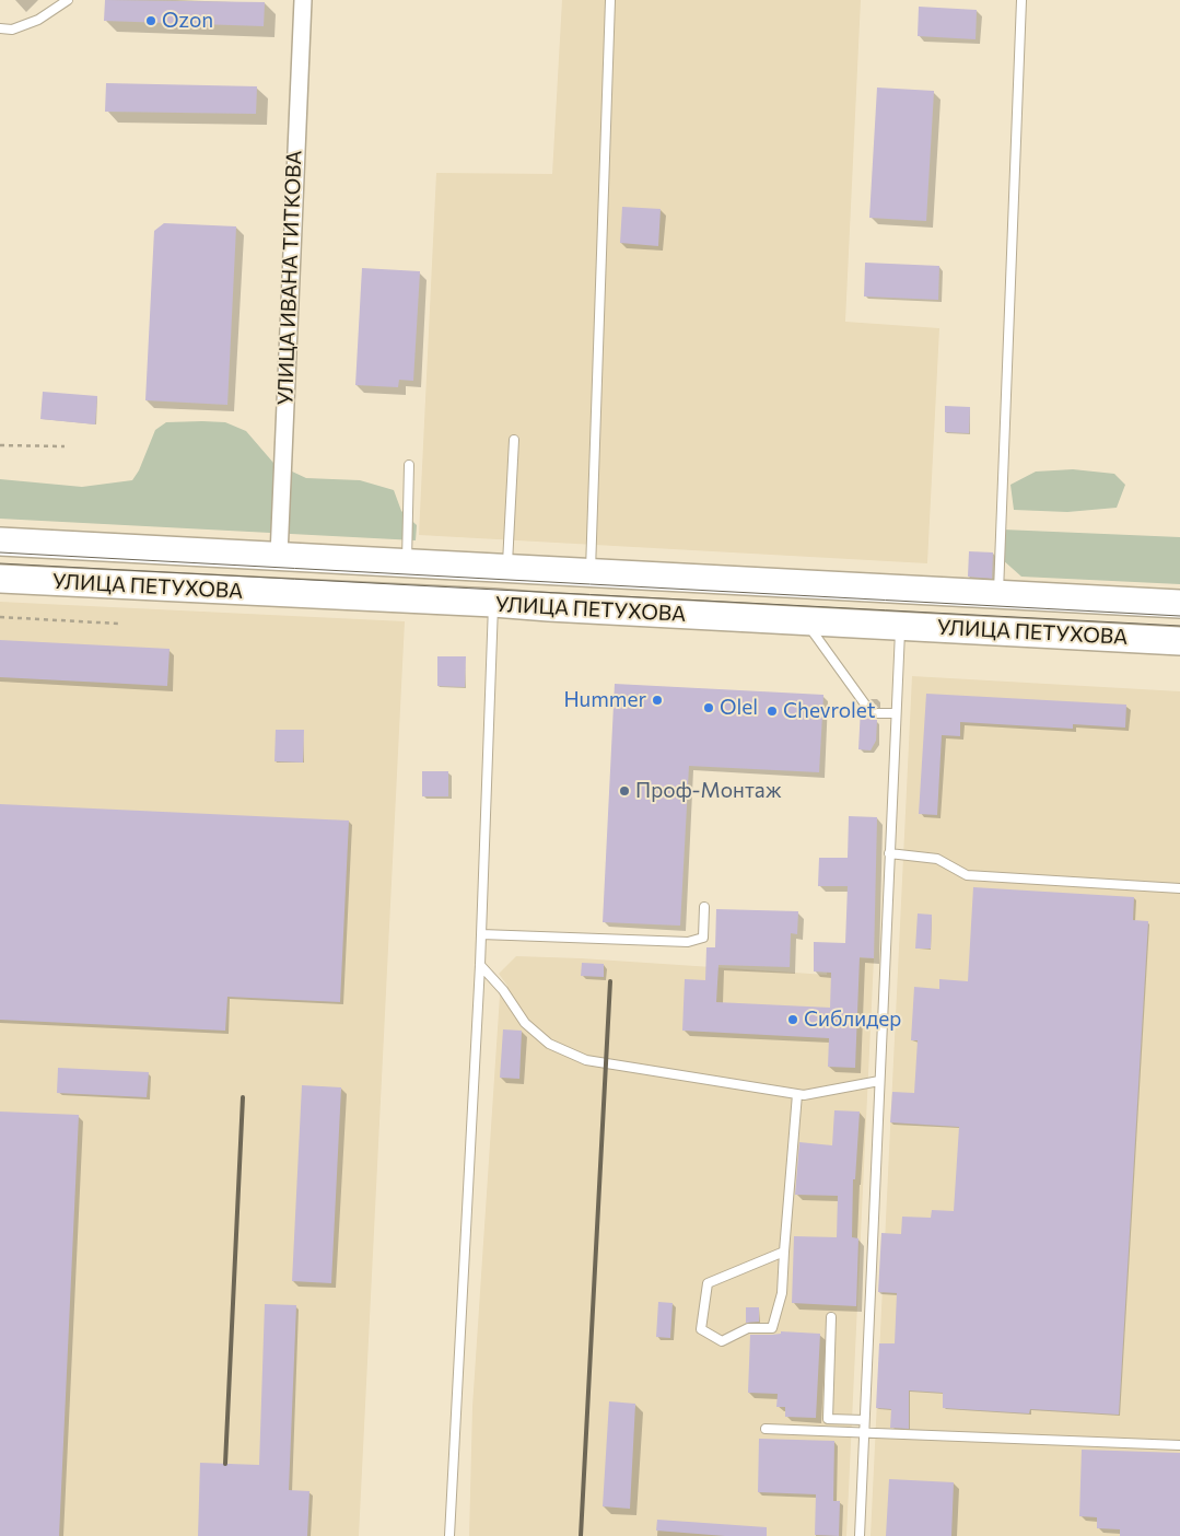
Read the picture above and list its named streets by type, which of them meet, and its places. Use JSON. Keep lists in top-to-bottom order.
{
  "streets": {
    "highway": ["УЛИЦА ПЕТУХОВА"],
    "street": ["УЛИЦА ИВАНА ТИТКОВА"]
  },
  "crossings": [
    ["УЛИЦА ИВАНА ТИТКОВА", "УЛИЦА ПЕТУХОВА"]
  ],
  "places": [
    "Ozon",
    "Hummer",
    "Olel",
    "Chevrolet",
    "Проф-Монтаж",
    "Сиблидер"
  ]
}
